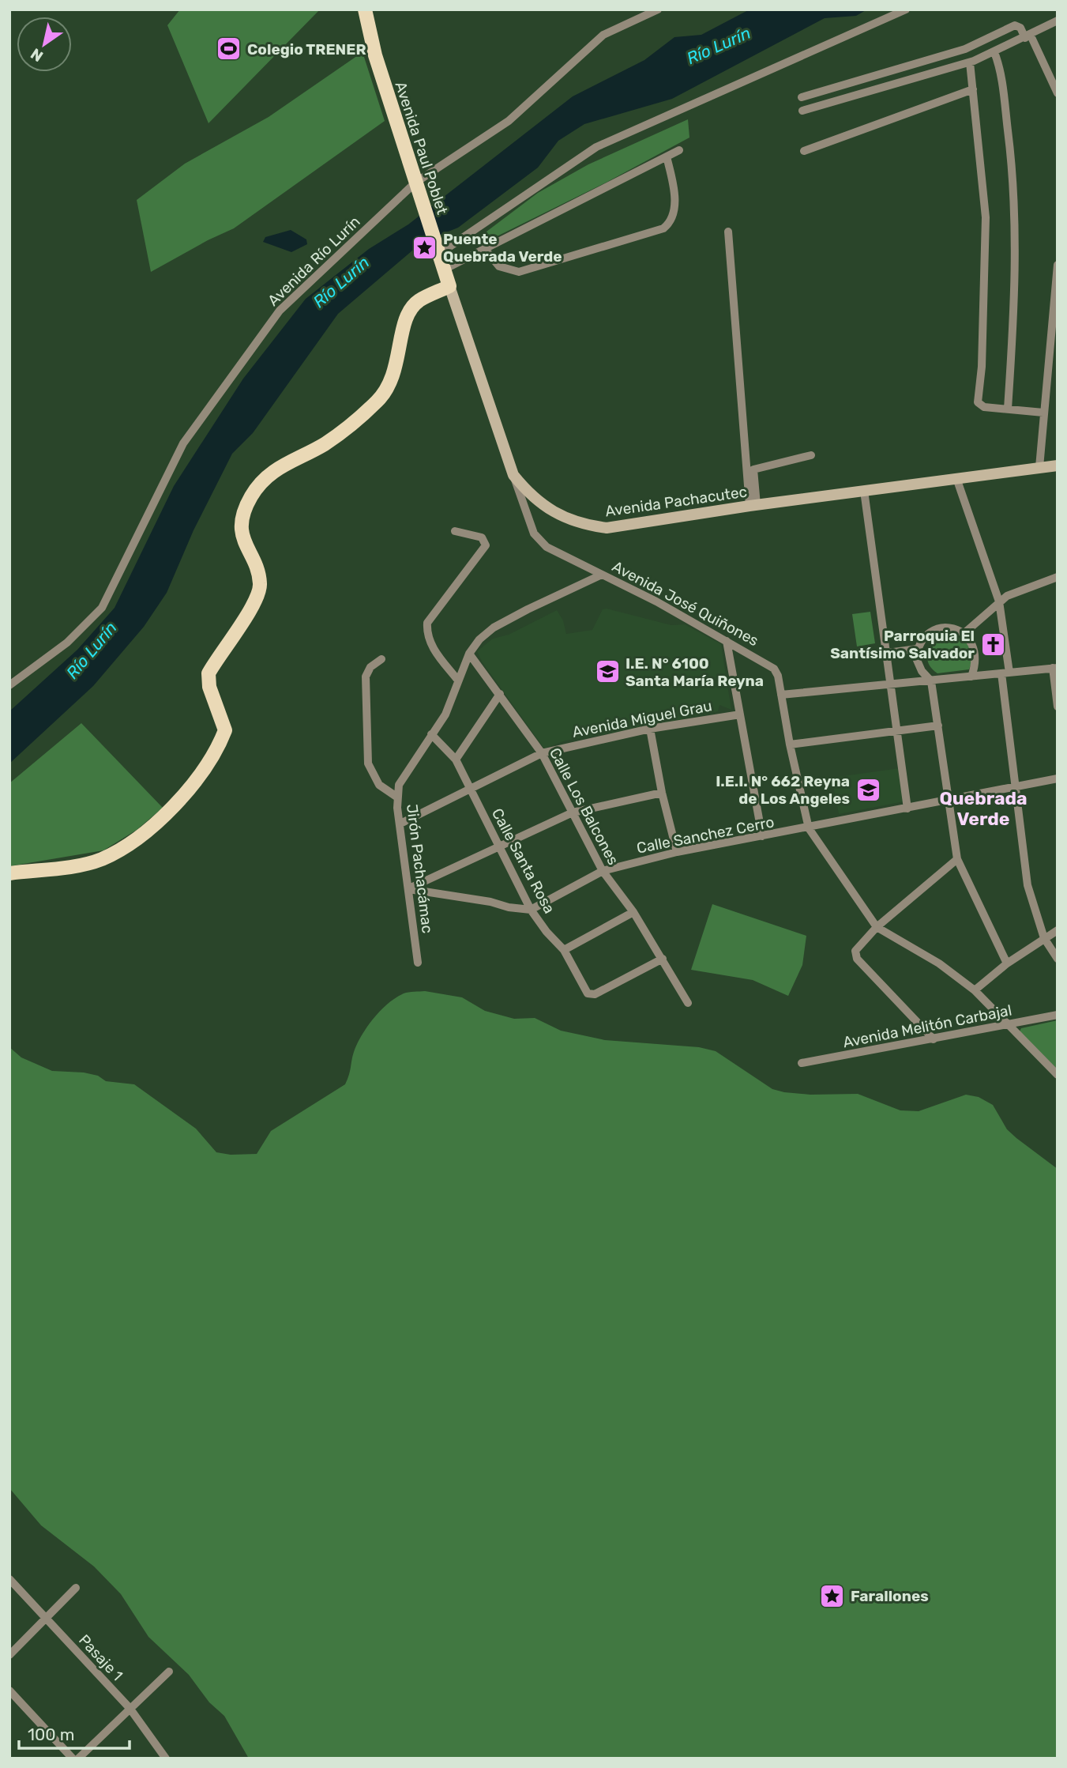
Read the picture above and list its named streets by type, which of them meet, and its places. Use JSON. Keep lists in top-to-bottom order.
{
  "streets": {
    "main road": ["Avenida Paul Poblet", "Avenida Pachacutec"],
    "street": [
      "Avenida Río Lurín",
      "Avenida José Quiñones",
      "Avenida Miguel Grau",
      "Calle Los Balcones",
      "Calle Sanchez Cerro",
      "Calle Santa Rosa",
      "Jirón Pachacámac",
      "Avenida Melitón Carbajal",
      "Pasaje 1"
    ]
  },
  "crossings": [
    ["Avenida Paul Poblet", "Avenida Río Lurín"],
    ["Avenida Paul Poblet", "Avenida Pachacutec"],
    ["Avenida Pachacutec", "Avenida José Quiñones"],
    ["Avenida José Quiñones", "Calle Sanchez Cerro"],
    ["Avenida José Quiñones", "Jirón Pachacámac"],
    ["Avenida José Quiñones", "Avenida Melitón Carbajal"],
    ["Avenida Miguel Grau", "Calle Los Balcones"],
    ["Avenida Miguel Grau", "Calle Santa Rosa"],
    ["Avenida Miguel Grau", "Jirón Pachacámac"],
    ["Calle Los Balcones", "Calle Sanchez Cerro"],
    ["Calle Los Balcones", "Calle Santa Rosa"],
    ["Calle Los Balcones", "Jirón Pachacámac"],
    ["Calle Sanchez Cerro", "Calle Santa Rosa"],
    ["Calle Santa Rosa", "Jirón Pachacámac"]
  ],
  "districts": ["Quebrada Verde"],
  "water": ["Río Lurín"],
  "places": {
    "sports": ["Colegio TRENER"],
    "place": ["Puente Quebrada Verde", "Farallones"],
    "church": ["Parroquia El Santísimo Salvador"],
    "school or university": ["I.E. N° 6100 Santa María Reyna", "I.E.I. N° 662 Reyna de Los Angeles"]
  },
  "scale_bar": "100 m",
  "north": "bottom left"
}
